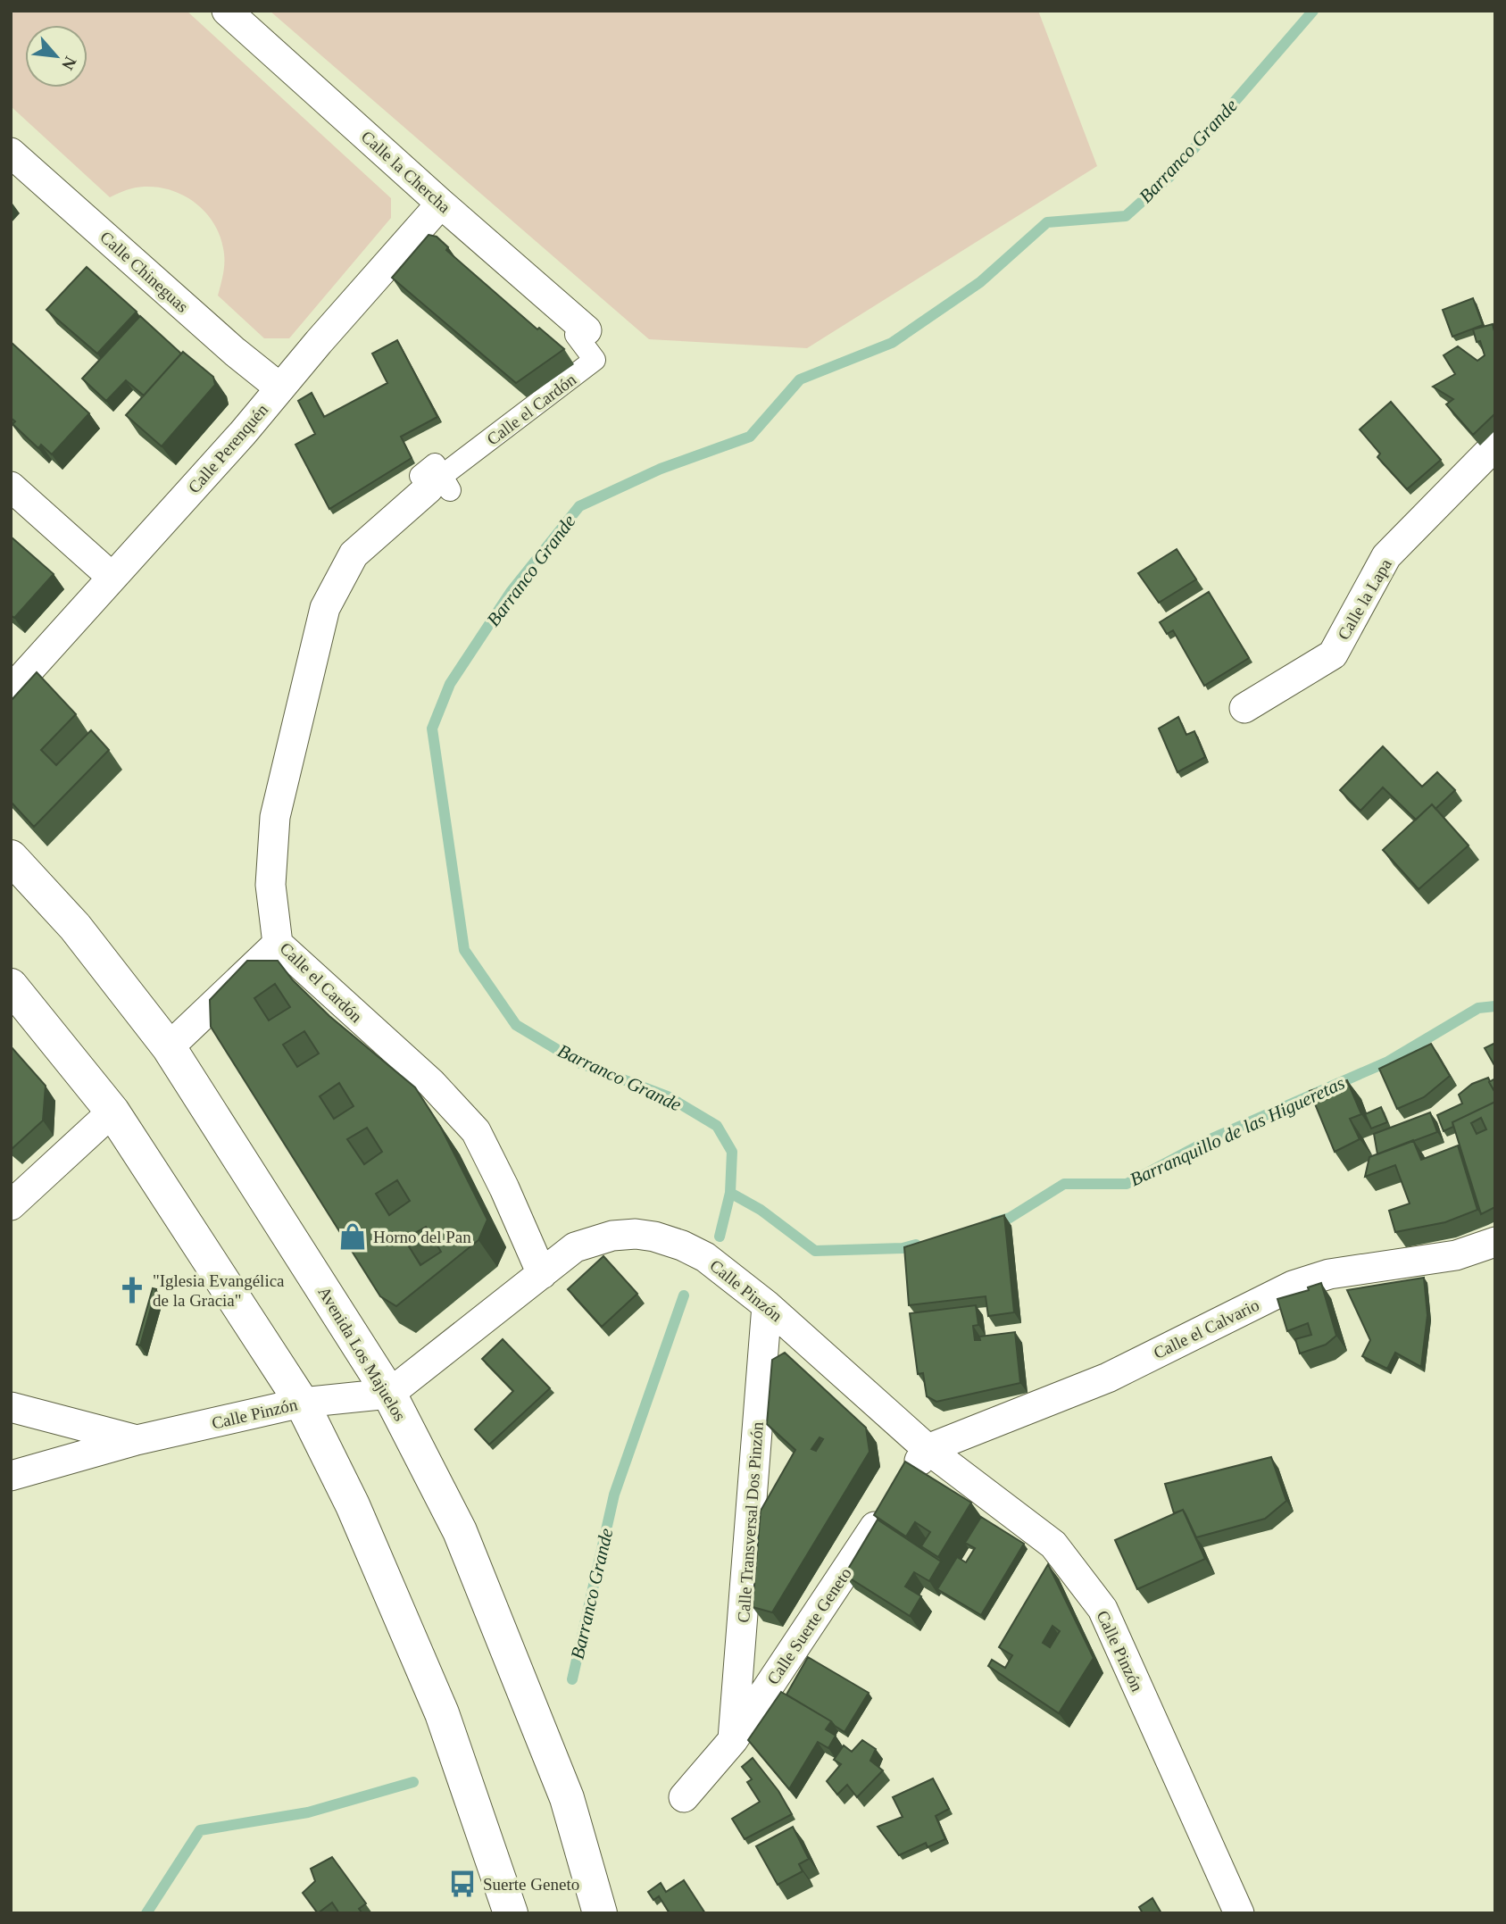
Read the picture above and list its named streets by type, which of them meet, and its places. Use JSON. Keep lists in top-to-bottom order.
{
  "streets": {
    "street": [
      "Calle la Chercha",
      "Calle Chineguas",
      "Calle el Cardón",
      "Calle Perenquén",
      "Calle la Lapa",
      "Calle Pinzón",
      "Calle el Calvario",
      "Avenida Los Majuelos",
      "Calle Transversal Dos Pinzón",
      "Calle Suerte Geneto"
    ]
  },
  "crossings": [
    ["Calle la Chercha", "Calle el Cardón"],
    ["Calle la Chercha", "Calle Perenquén"],
    ["Calle Chineguas", "Calle Perenquén"],
    ["Calle el Cardón", "Calle Pinzón"],
    ["Calle Pinzón", "Calle el Calvario"],
    ["Calle Pinzón", "Avenida Los Majuelos"],
    ["Calle Pinzón", "Calle Transversal Dos Pinzón"],
    ["Calle Transversal Dos Pinzón", "Calle Suerte Geneto"]
  ],
  "water": ["Barranco Grande", "Barranquillo de las Higueretas"],
  "places": {
    "shop": ["Horno del Pan"],
    "church": ["\"Iglesia Evangélica de la Gracia\""],
    "bus stop": ["Suerte Geneto"]
  },
  "north": "bottom right"
}
